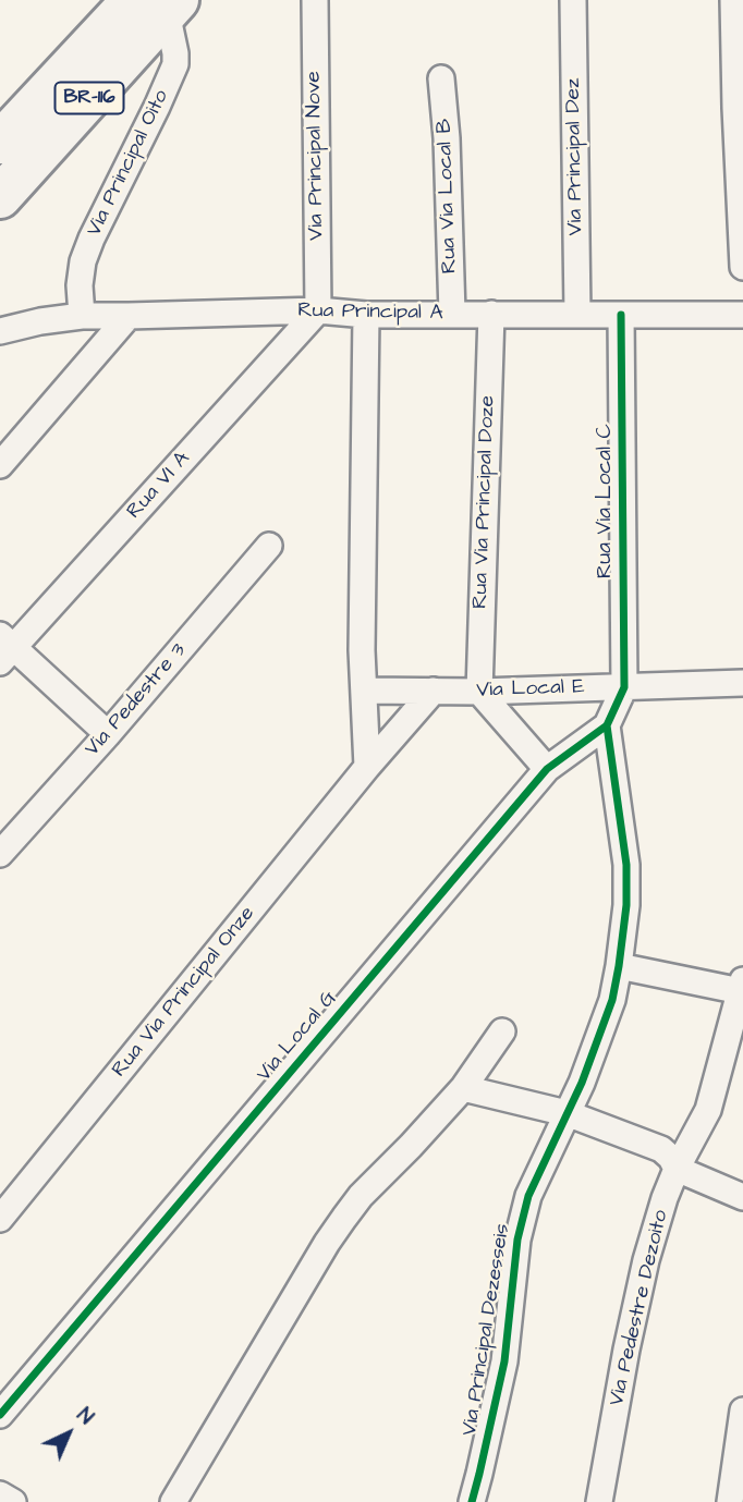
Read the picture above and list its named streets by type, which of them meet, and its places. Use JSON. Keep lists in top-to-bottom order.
{
  "streets": {
    "highway": ["BR-116"],
    "street": [
      "Via Principal Nove",
      "Via Principal Dez",
      "Via Principal Oito",
      "Rua Via Local B",
      "Rua Principal A",
      "Rua VI A",
      "Rua Via Local C",
      "Rua Via Principal Doze",
      "Via Local E",
      "Via Pedestre 3",
      "Rua Via Principal Onze",
      "Via Local G",
      "Via Pedestre Dezoito",
      "Via Principal Dezesseis"
    ]
  },
  "crossings": [
    ["BR-116", "Via Principal Oito"],
    ["Via Principal Nove", "Rua Principal A"],
    ["Via Principal Nove", "Rua VI A"],
    ["Via Principal Dez", "Rua Principal A"],
    ["Via Principal Oito", "Rua Principal A"],
    ["Rua Via Local B", "Rua Principal A"],
    ["Rua Principal A", "Rua VI A"],
    ["Rua Principal A", "Rua Via Local C"],
    ["Rua Principal A", "Rua Via Principal Doze"],
    ["Rua Via Local C", "Via Local E"],
    ["Rua Via Local C", "Via Local G"],
    ["Rua Via Principal Doze", "Via Local E"],
    ["Via Local E", "Rua Via Principal Onze"],
    ["Via Local E", "Via Local G"],
    ["Via Local G", "Via Principal Dezesseis"]
  ],
  "north": "top right"
}
